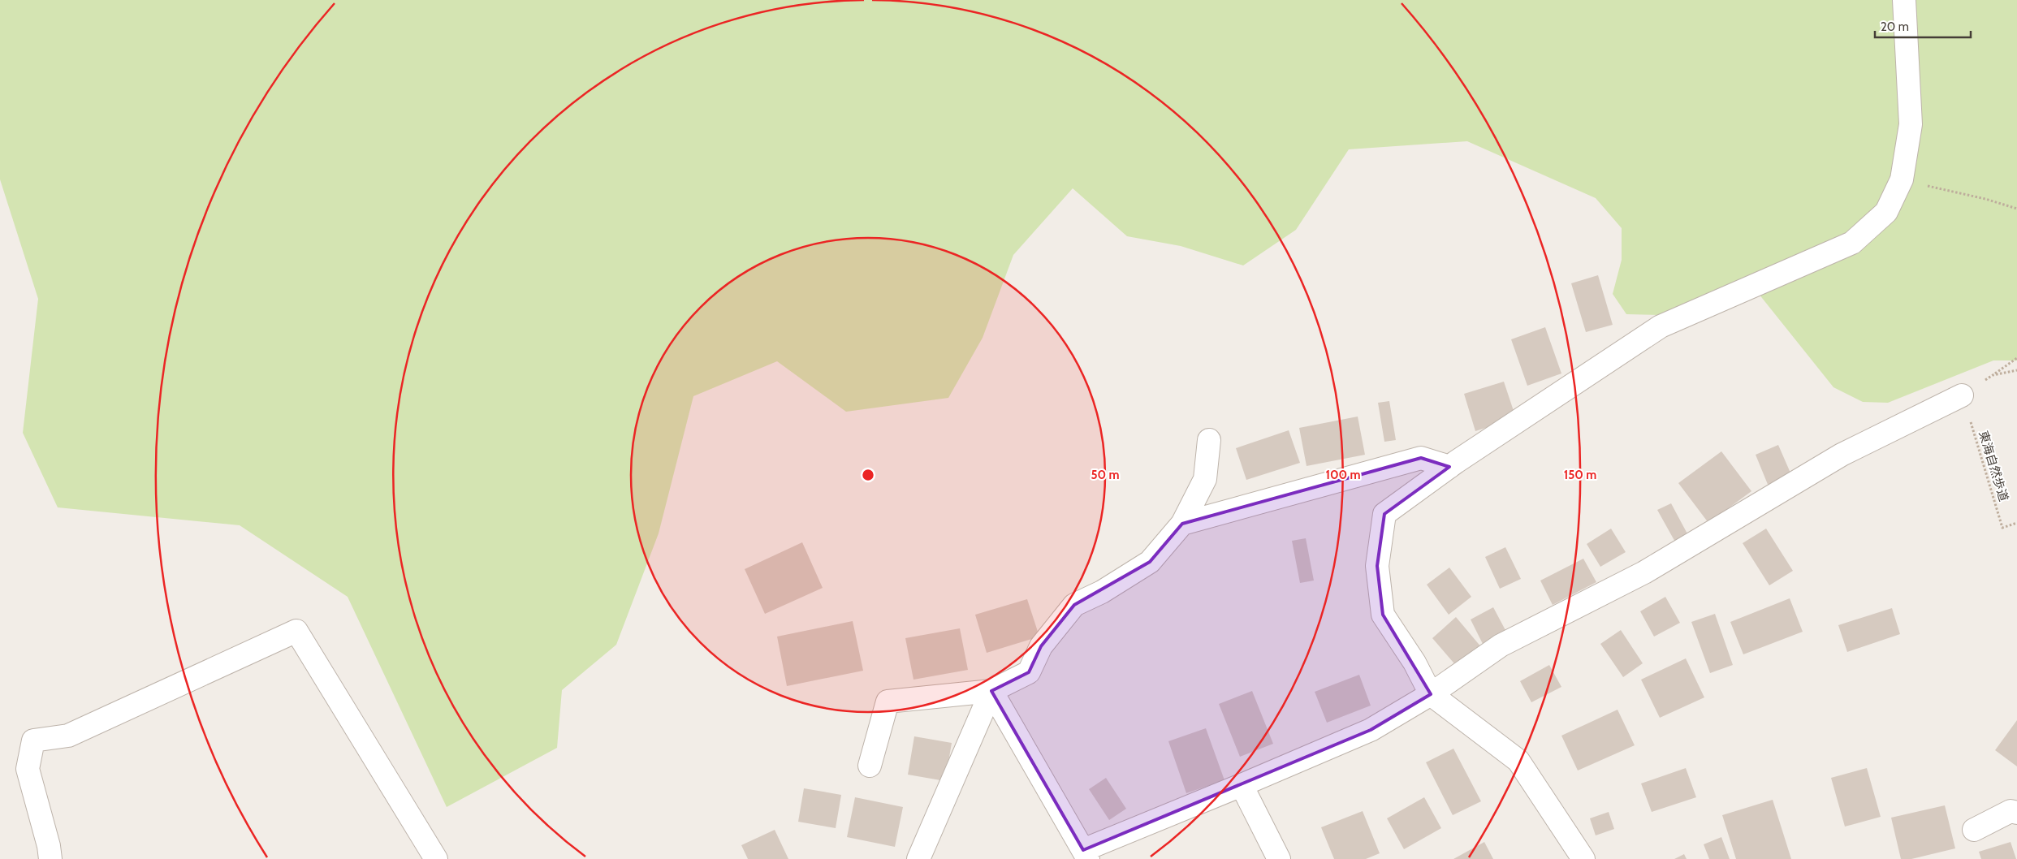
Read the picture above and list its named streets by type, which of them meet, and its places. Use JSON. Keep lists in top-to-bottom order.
{
  "streets": {
    "path": ["東海自然歩道"]
  },
  "scale_bar": "20 m",
  "rings": ["50 m", "100 m", "150 m"]
}
